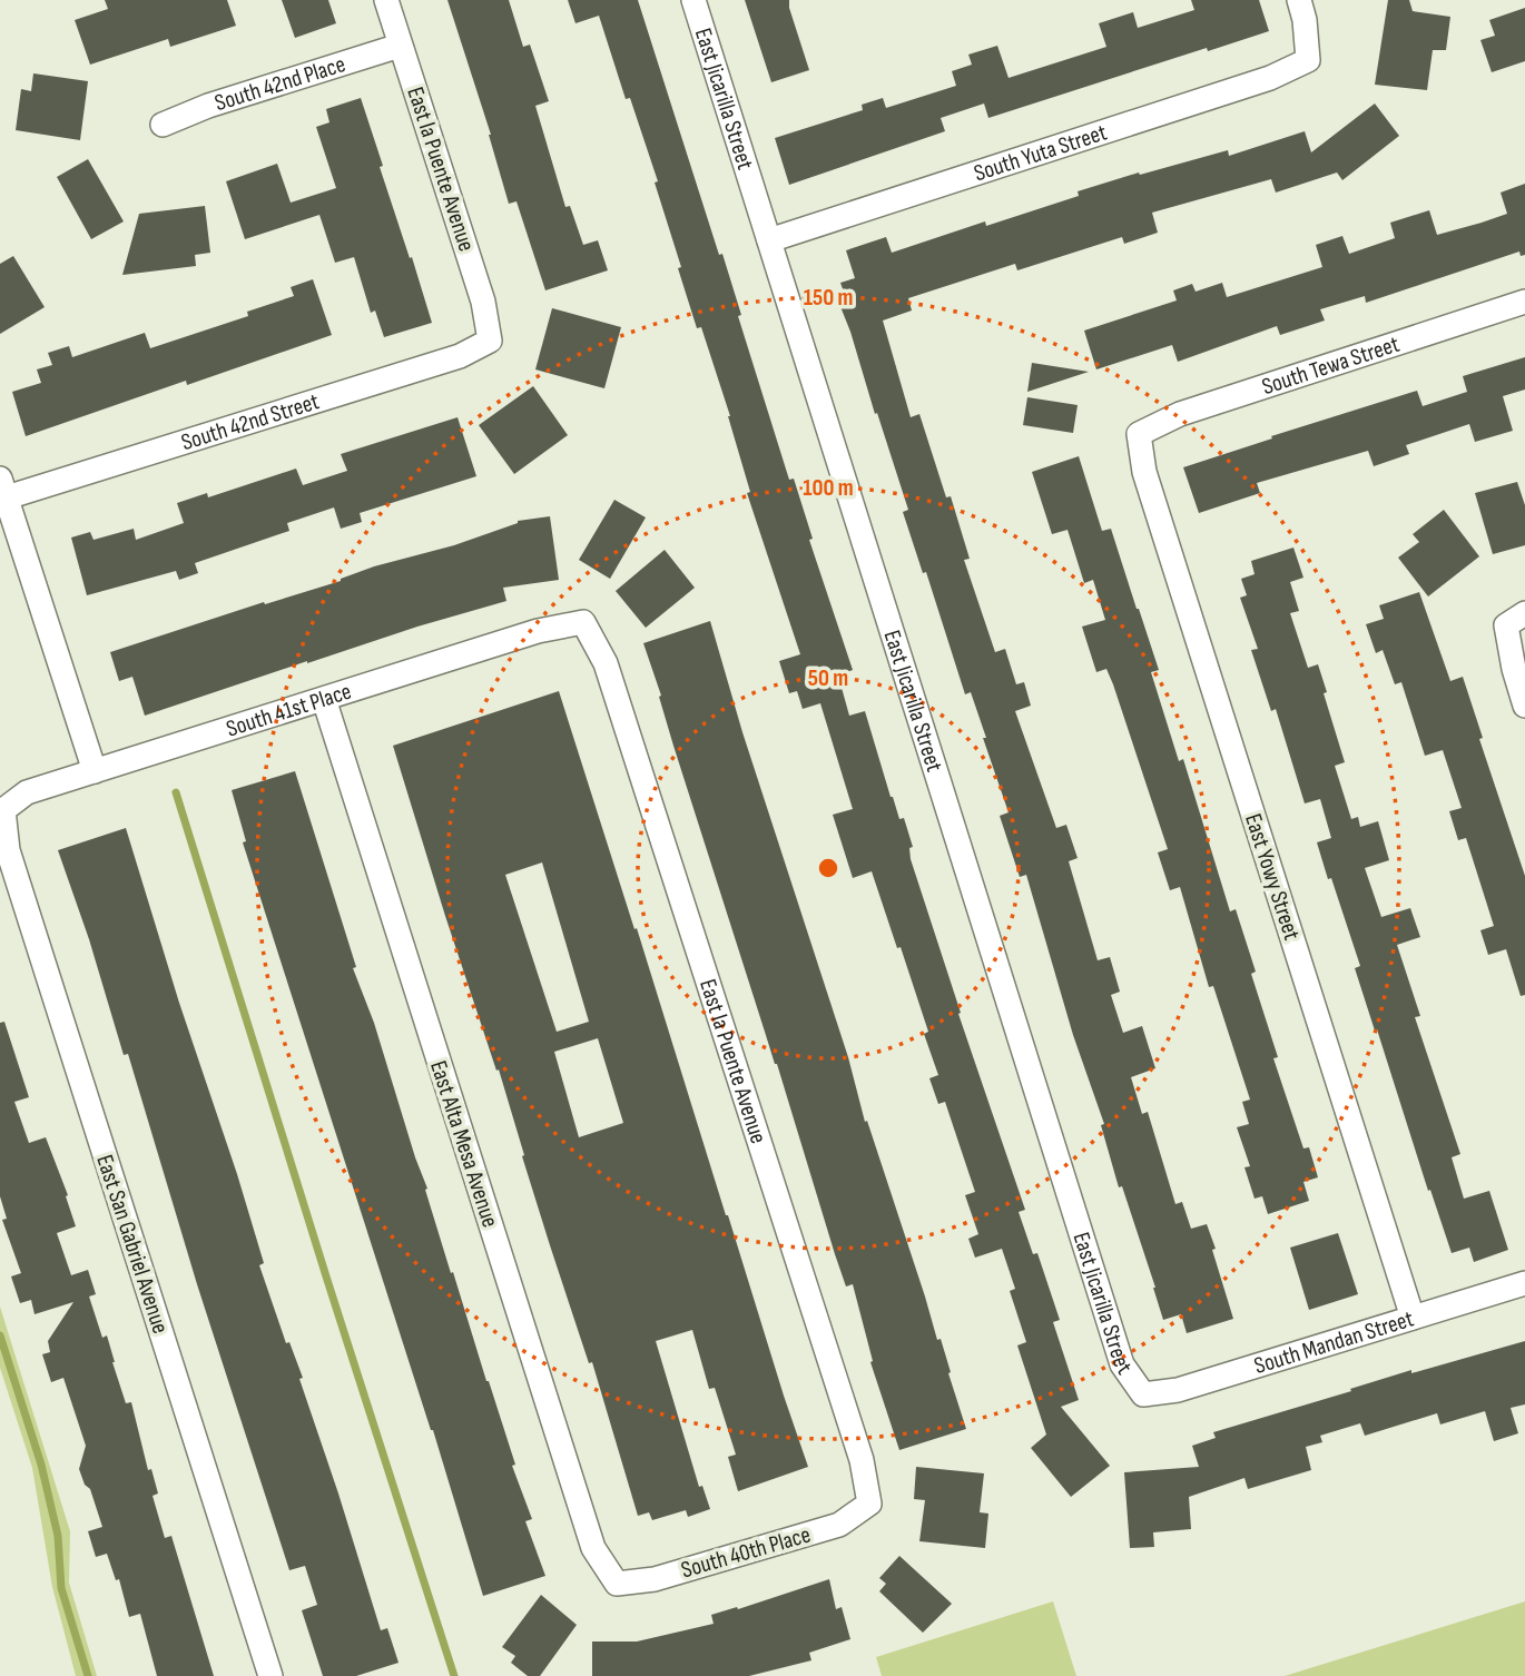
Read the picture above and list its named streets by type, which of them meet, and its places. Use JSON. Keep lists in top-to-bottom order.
{
  "streets": {
    "street": [
      "South 42nd Place",
      "East Jicarilla Street",
      "South Yuta Street",
      "East la Puente Avenue",
      "South Tewa Street",
      "South 42nd Street",
      "South 41st Place",
      "East Yowy Street",
      "East Alta Mesa Avenue",
      "East San Gabriel Avenue",
      "South Mandan Street",
      "South 40th Place"
    ]
  },
  "crossings": [
    ["South 42nd Place", "East la Puente Avenue"],
    ["East Jicarilla Street", "South Yuta Street"],
    ["East Jicarilla Street", "South Mandan Street"],
    ["East la Puente Avenue", "South 42nd Street"],
    ["East la Puente Avenue", "South 41st Place"],
    ["East la Puente Avenue", "South 40th Place"],
    ["South Tewa Street", "East Yowy Street"],
    ["South 41st Place", "East Alta Mesa Avenue"],
    ["South 41st Place", "East San Gabriel Avenue"],
    ["East Yowy Street", "South Mandan Street"],
    ["East Alta Mesa Avenue", "South 40th Place"]
  ],
  "rings": ["150 m", "100 m", "50 m"]
}
